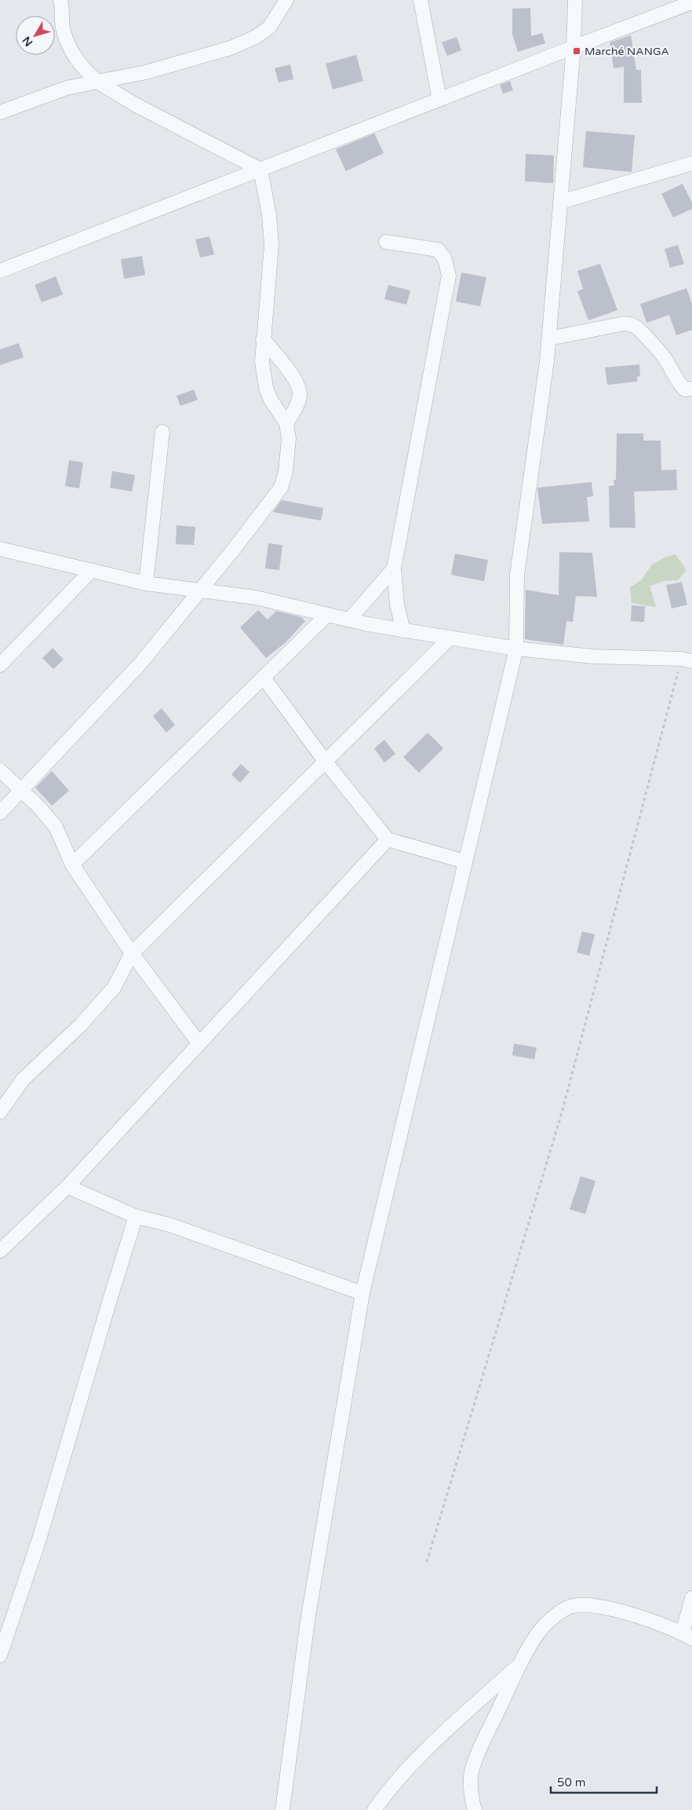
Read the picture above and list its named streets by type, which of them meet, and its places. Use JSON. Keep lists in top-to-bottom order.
{
  "places": {
    "transit": ["Marché NANGA"]
  },
  "scale_bar": "50 m",
  "north": "bottom left"
}
